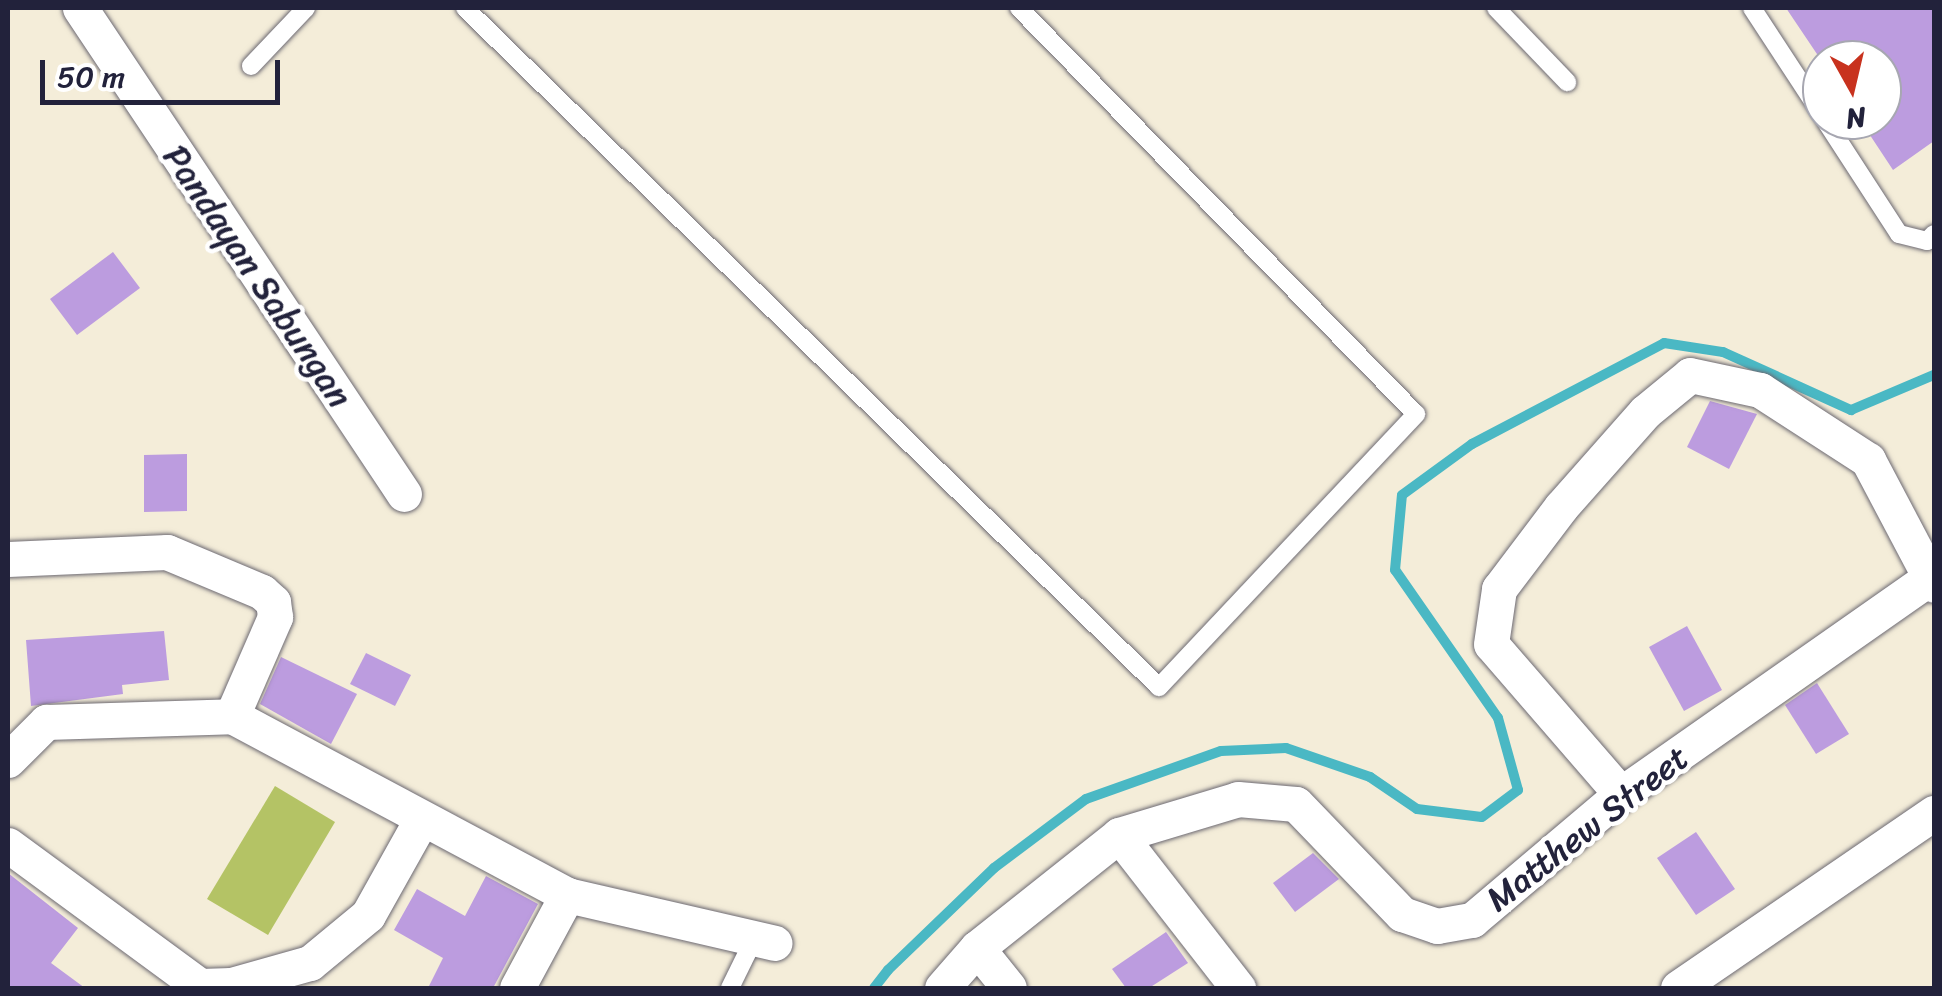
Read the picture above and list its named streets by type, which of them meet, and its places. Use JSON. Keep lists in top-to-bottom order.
{
  "streets": {
    "street": ["Pandayan Sabungan", "Matthew Street"]
  },
  "scale_bar": "50 m",
  "north": "bottom"
}
